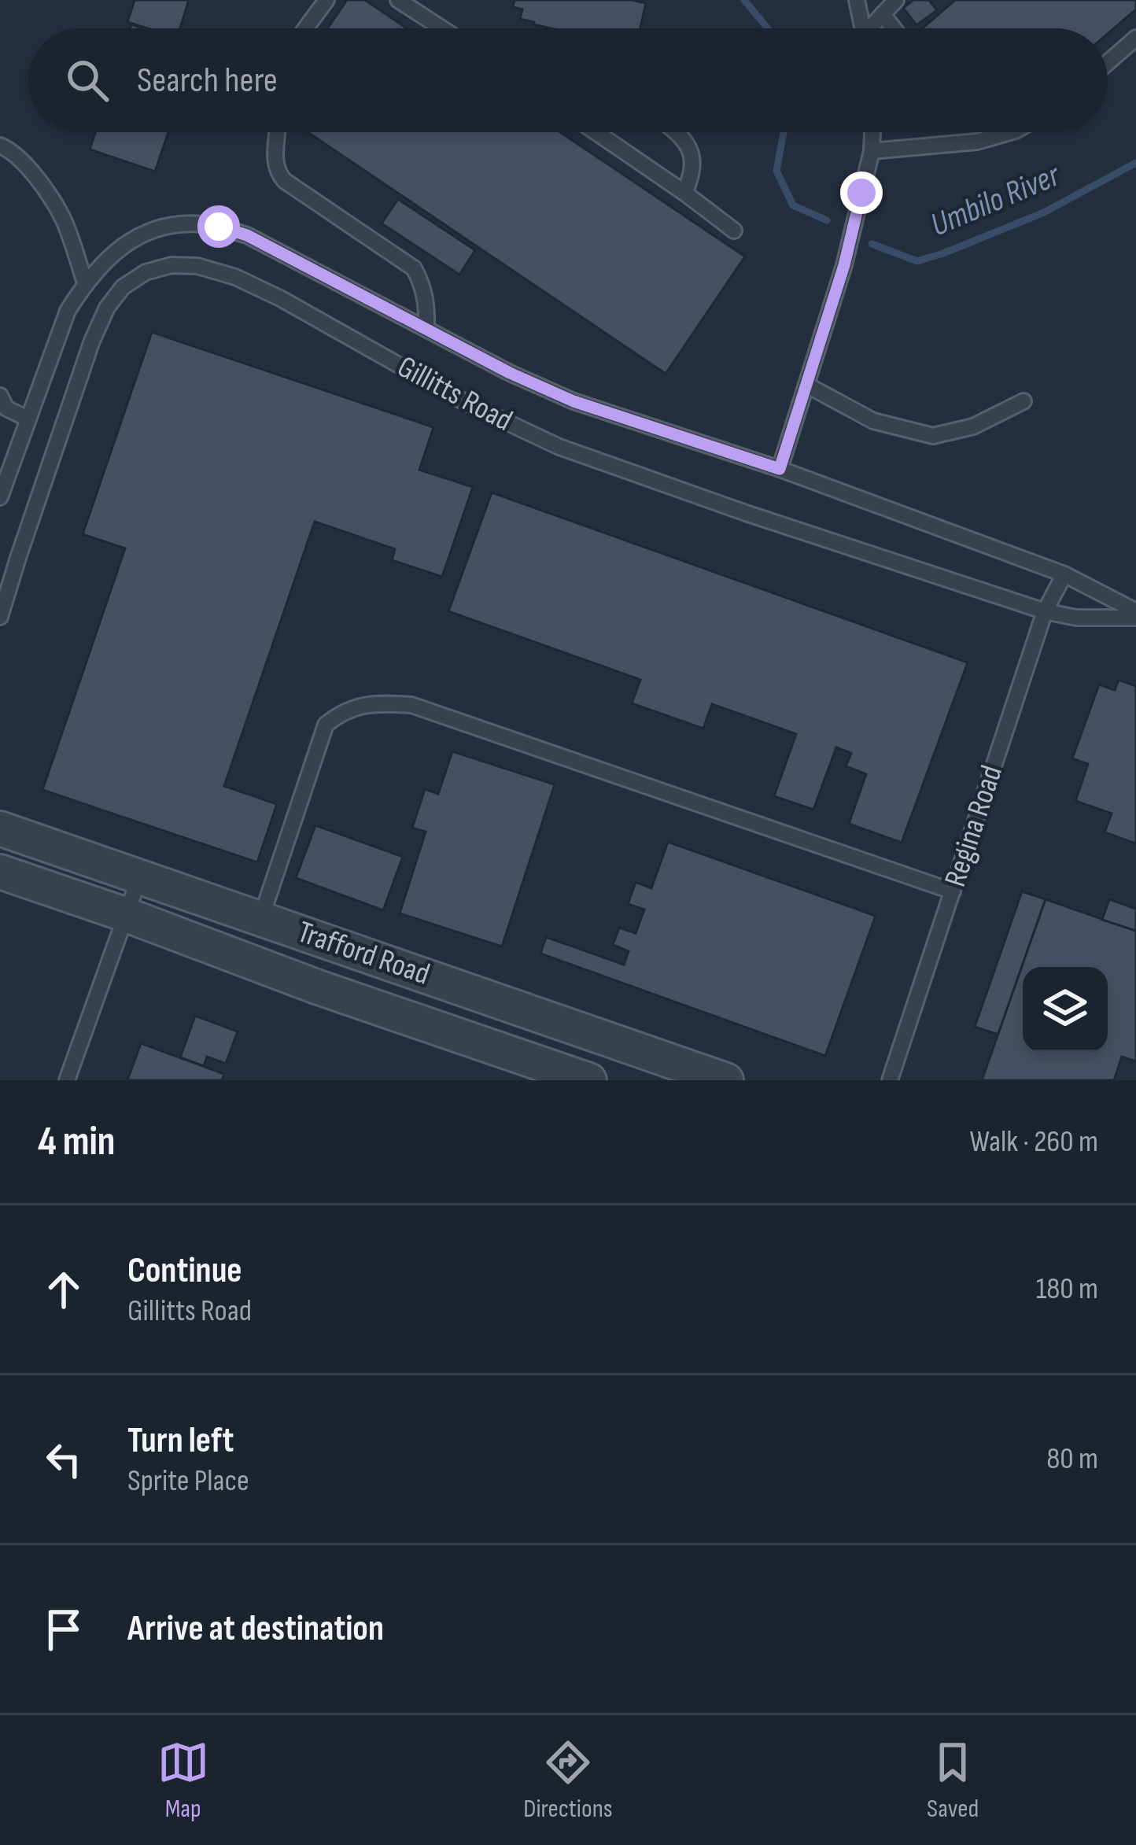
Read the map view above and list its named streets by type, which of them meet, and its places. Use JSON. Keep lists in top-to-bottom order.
{
  "streets": {
    "street": ["Trafford Road"],
    "lane": ["Gillitts Road", "Regina Road"]
  },
  "crossings": [
    ["Gillitts Road", "Regina Road"]
  ],
  "water": ["Umbilo River"],
  "page": {
    "search": "Search here",
    "heading": ["4 min", "Walk · 260 m"],
    "list": [
      ["Continue", "Gillitts Road", "180 m"],
      ["Turn left", "Sprite Place", "80 m"],
      "Arrive at destination"
    ],
    "nav": ["Map", "Directions", "Saved"]
  }
}
